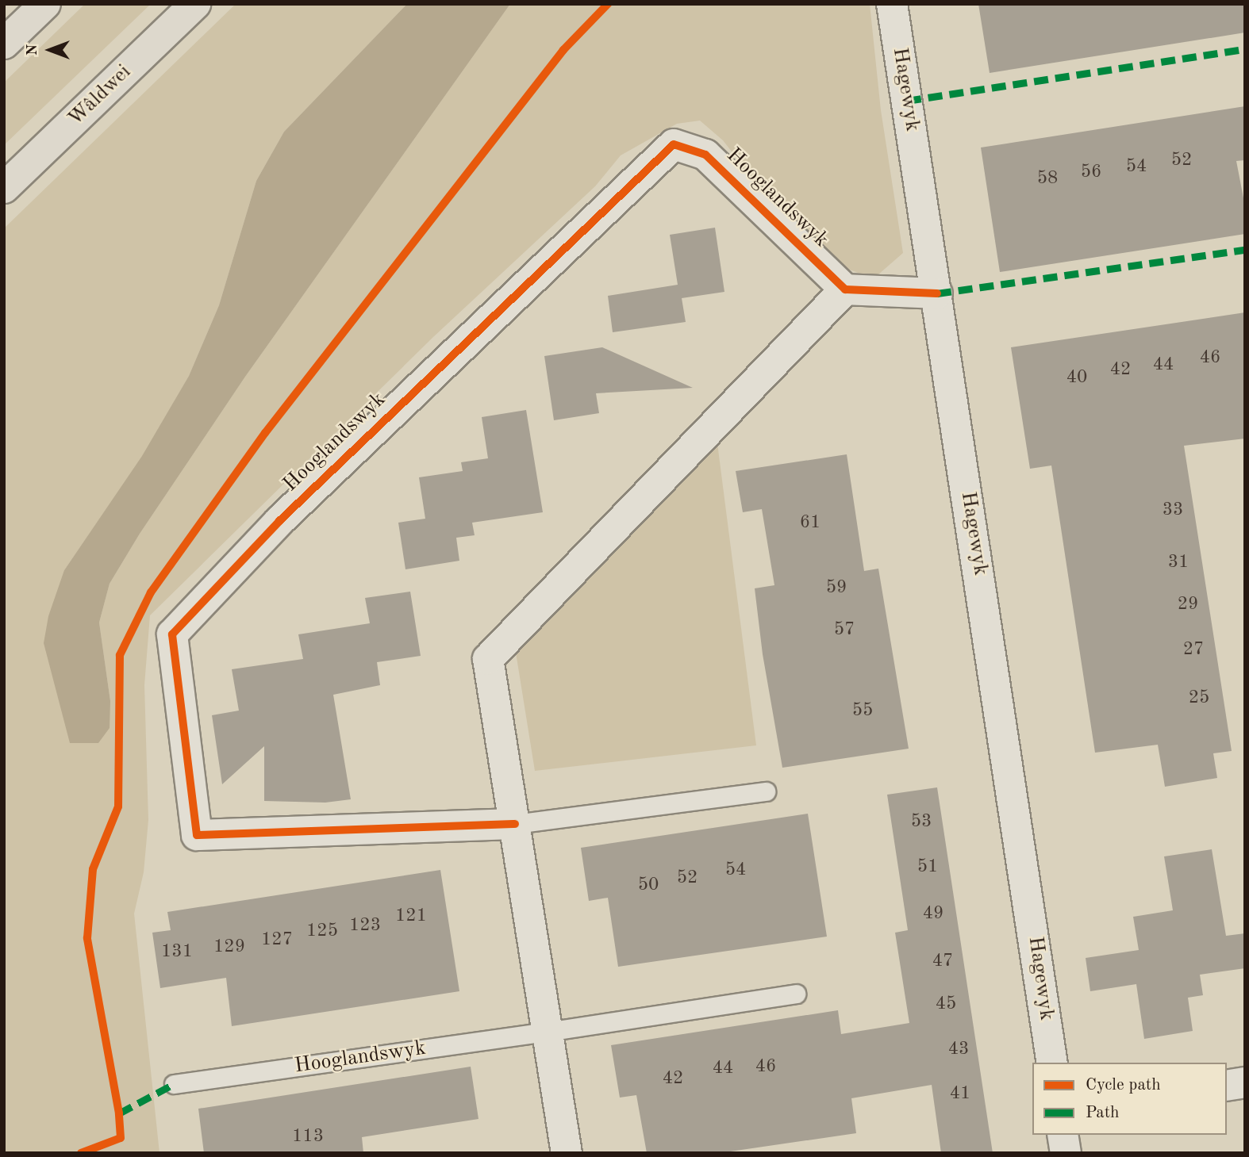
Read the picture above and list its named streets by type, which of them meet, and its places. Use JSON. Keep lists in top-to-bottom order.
{
  "streets": {
    "highway": ["Wâldwei"],
    "street": ["Hagewyk", "Hooglandswyk"]
  },
  "house_numbers": [
    "52",
    "54",
    "56",
    "58",
    "46",
    "44",
    "42",
    "40",
    "33",
    "61",
    "31",
    "59",
    "29",
    "57",
    "27",
    "25",
    "55",
    "53",
    "51",
    "54",
    "52",
    "50",
    "49",
    "121",
    "123",
    "125",
    "127",
    "129",
    "131",
    "47",
    "45",
    "43",
    "46",
    "44",
    "42",
    "41",
    "113"
  ],
  "legend": ["Cycle path", "Path"],
  "north": "left"
}
